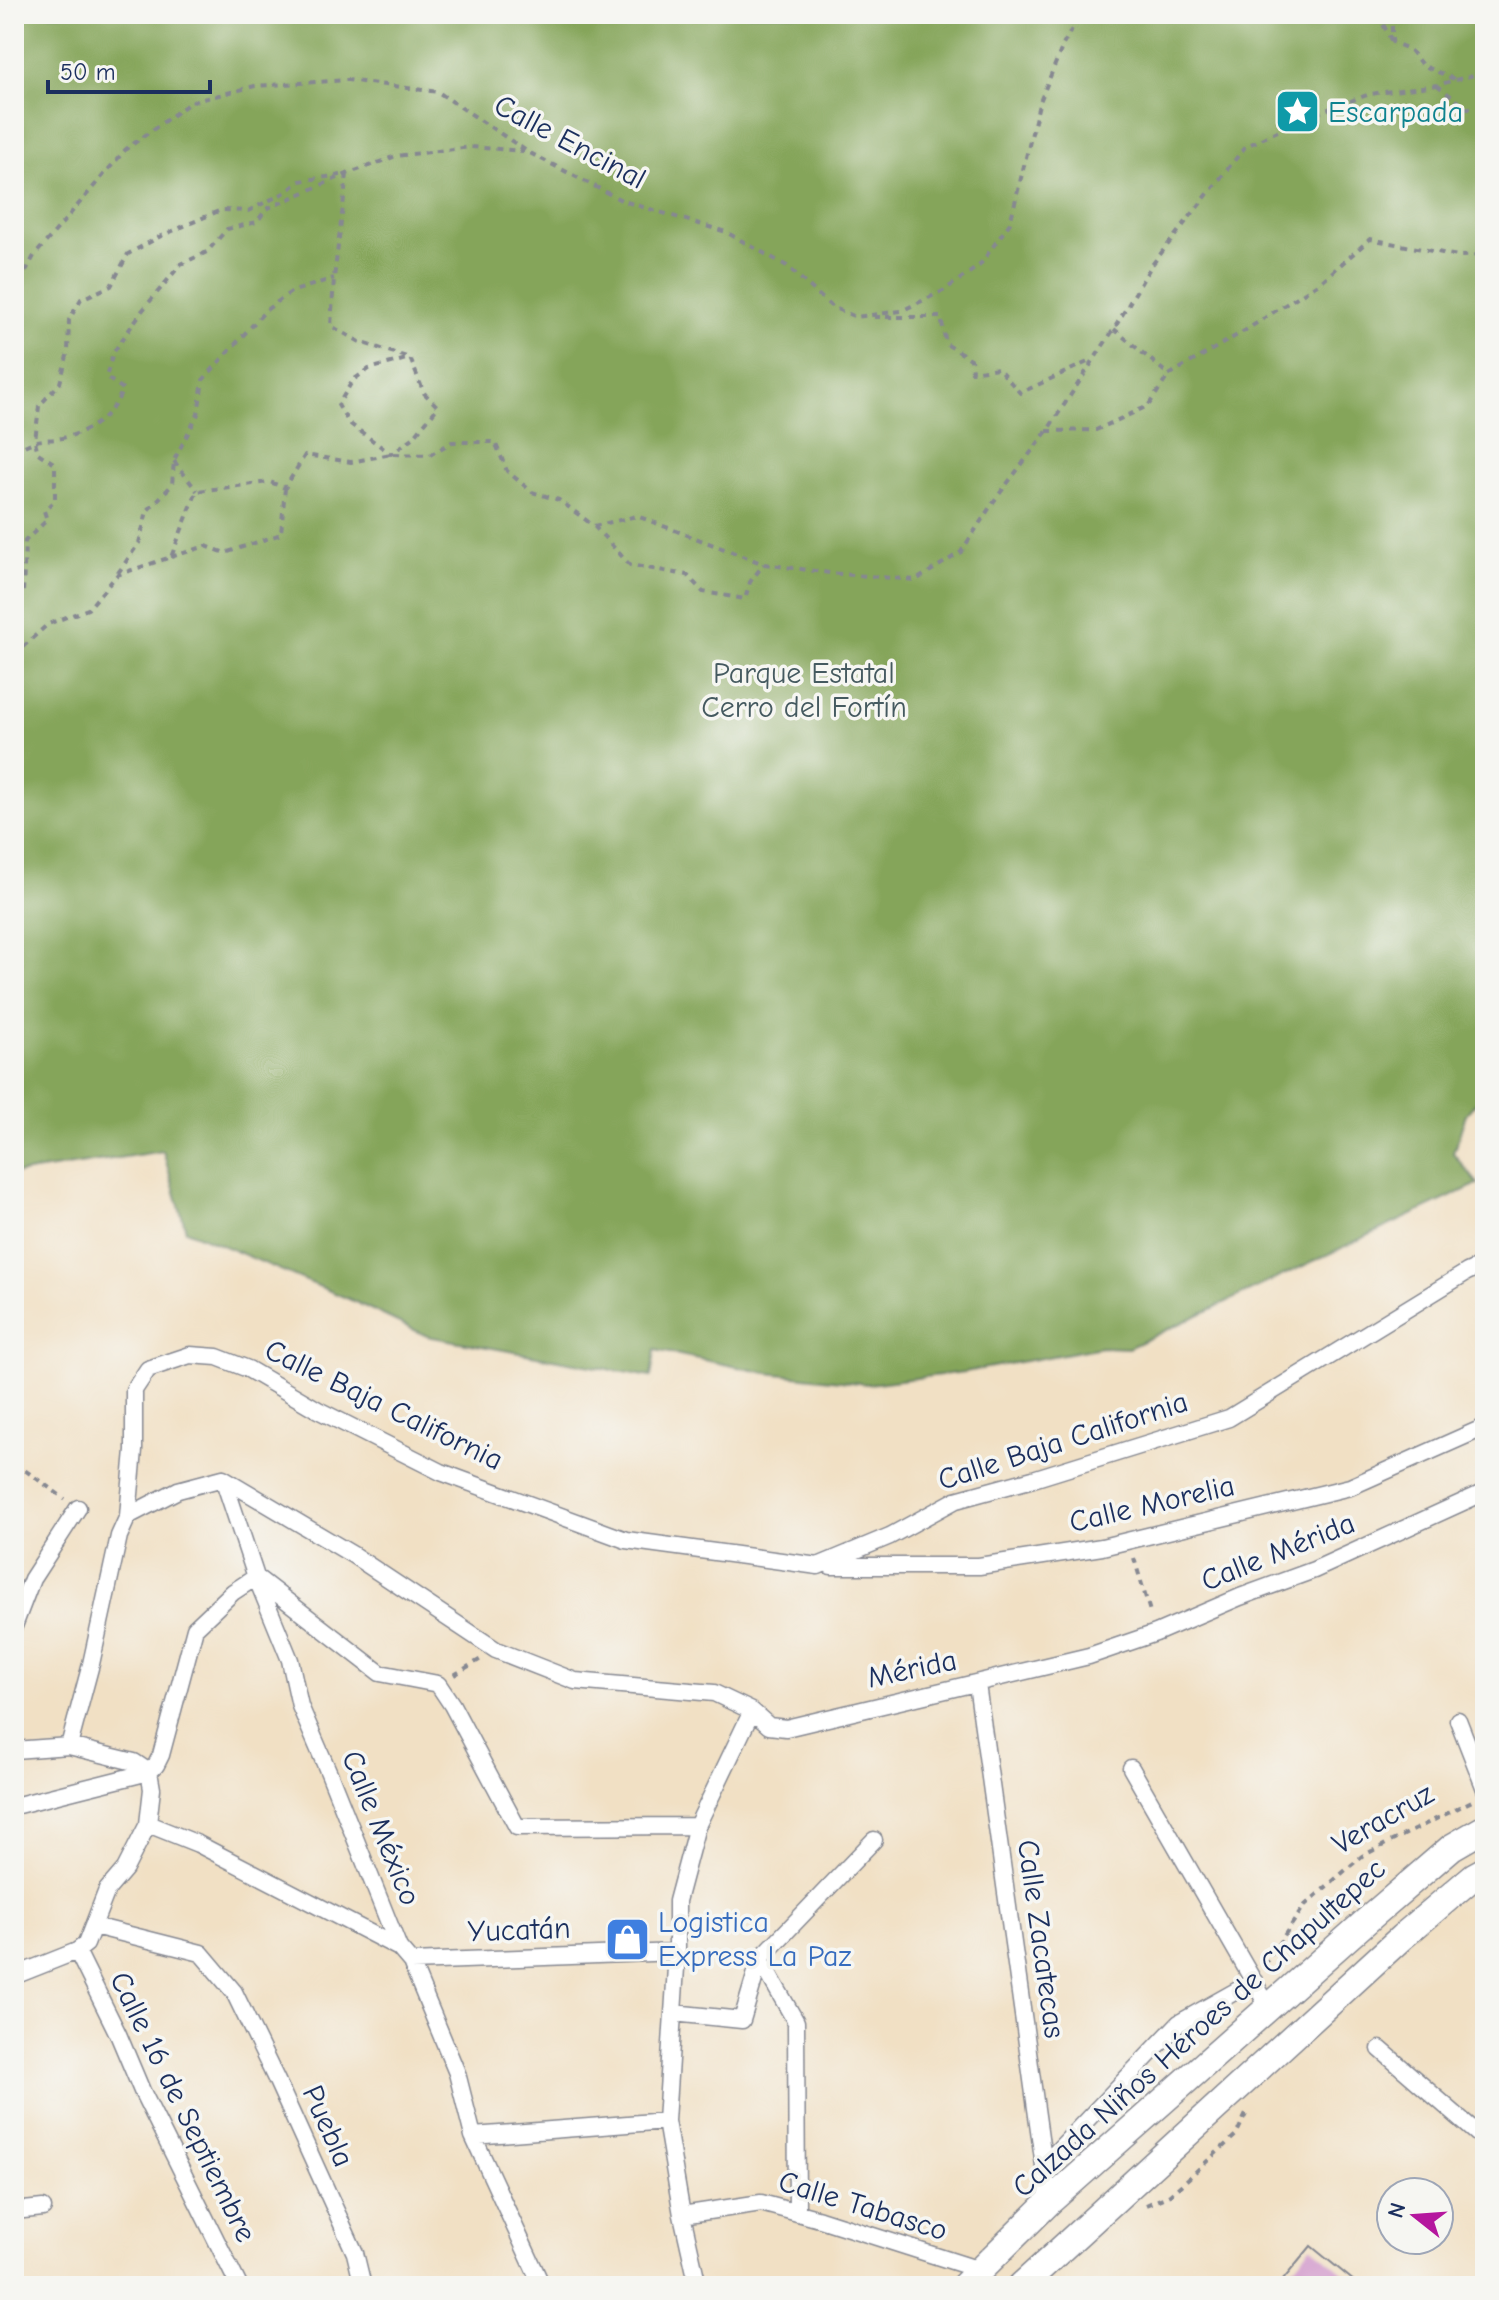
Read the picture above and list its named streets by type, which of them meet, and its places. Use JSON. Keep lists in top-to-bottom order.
{
  "streets": {
    "main road": ["Calzada Niños Héroes de Chapultepec"],
    "street": [
      "Calle Baja California",
      "Calle Morelia",
      "Calle Mérida",
      "Mérida",
      "Calle México",
      "Yucatán",
      "Calle Zacatecas",
      "Calle 16 de Septiembre",
      "Puebla",
      "Calle Tabasco"
    ],
    "path": ["Calle Encinal", "Veracruz"]
  },
  "crossings": [
    ["Calle Baja California", "Calle Morelia"],
    ["Calle Mérida", "Mérida"],
    ["Mérida", "Calle México"],
    ["Mérida", "Calle Zacatecas"],
    ["Calle México", "Yucatán"],
    ["Calle Zacatecas", "Calzada Niños Héroes de Chapultepec"],
    ["Calzada Niños Héroes de Chapultepec", "Calle Tabasco"]
  ],
  "parks": ["Parque Estatal Cerro del Fortín"],
  "places": {
    "place": ["Escarpada"],
    "shop": ["Logistica Express La Paz"]
  },
  "scale_bar": "50 m",
  "north": "left"
}
